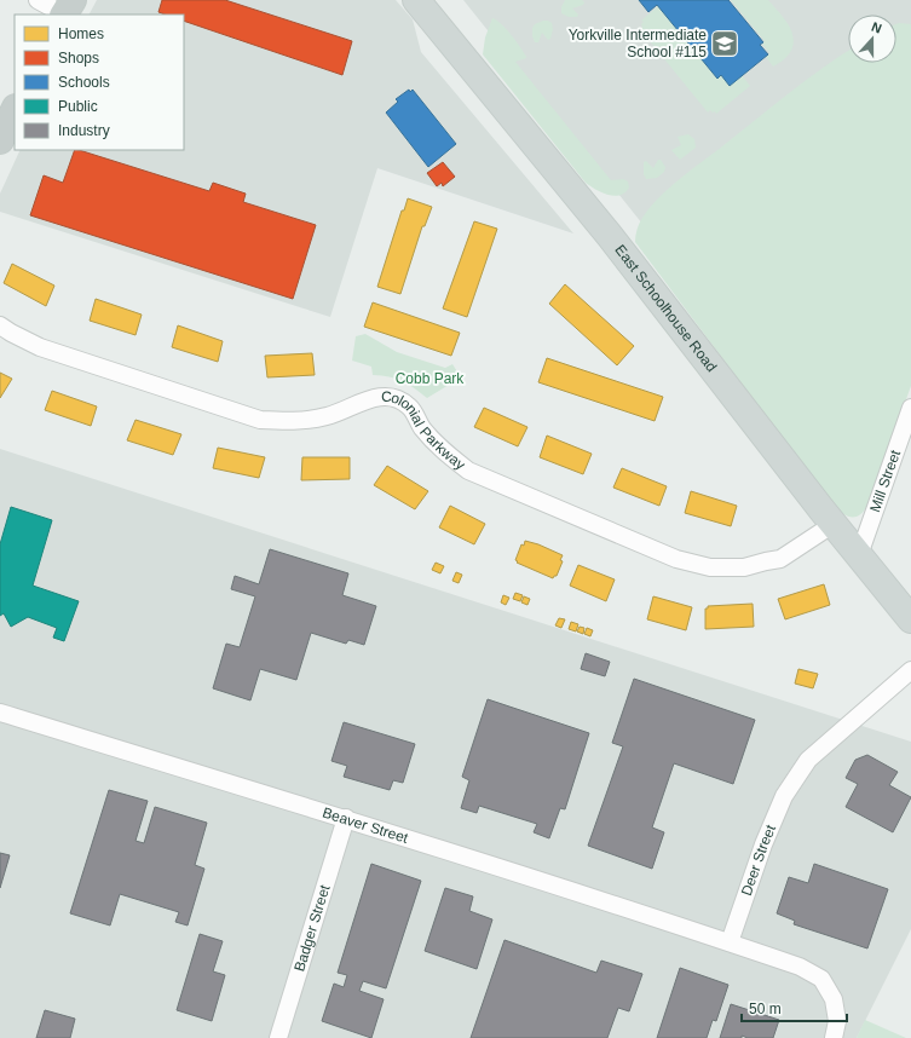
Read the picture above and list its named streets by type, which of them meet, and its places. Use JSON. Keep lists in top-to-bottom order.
{
  "streets": {
    "main road": ["East Schoolhouse Road"],
    "street": [
      "Colonial Parkway",
      "Mill Street",
      "Beaver Street",
      "Deer Street",
      "Badger Street"
    ]
  },
  "crossings": [
    ["East Schoolhouse Road", "Colonial Parkway"],
    ["East Schoolhouse Road", "Mill Street"],
    ["Beaver Street", "Deer Street"],
    ["Beaver Street", "Badger Street"]
  ],
  "parks": ["Cobb Park"],
  "places": {
    "school or university": ["Yorkville Intermediate School #115"]
  },
  "legend": [
    "Homes",
    "Shops",
    "Schools",
    "Public",
    "Industry"
  ],
  "scale_bar": "50 m",
  "north": "top"
}
